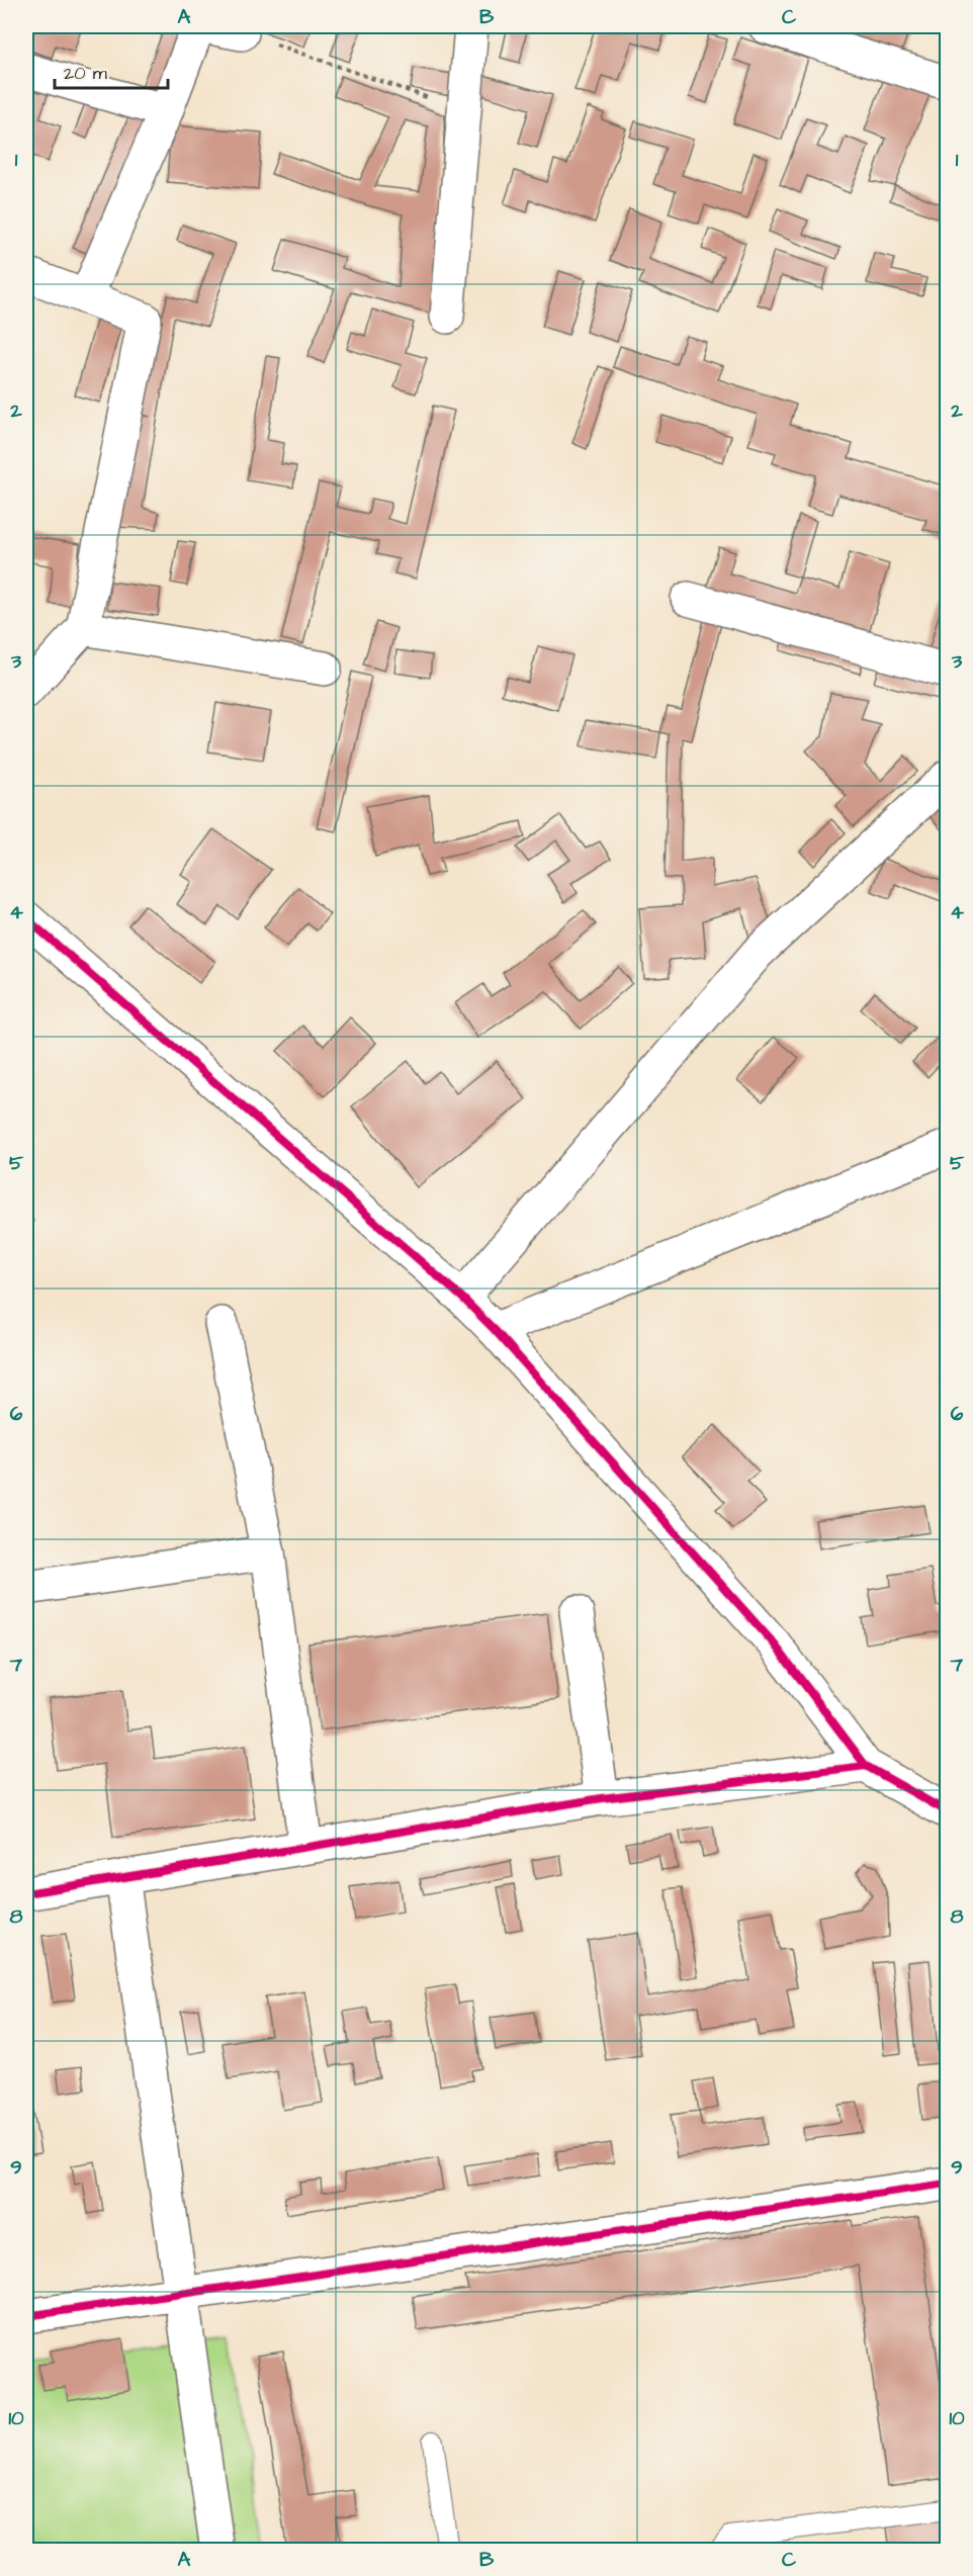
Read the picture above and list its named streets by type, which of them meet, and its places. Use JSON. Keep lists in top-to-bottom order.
{
  "scale_bar": "20 m",
  "grid": {
    "columns": ["A", "B", "C"],
    "rows": [
      "1",
      "2",
      "3",
      "4",
      "5",
      "6",
      "7",
      "8",
      "9",
      "10"
    ]
  }
}
